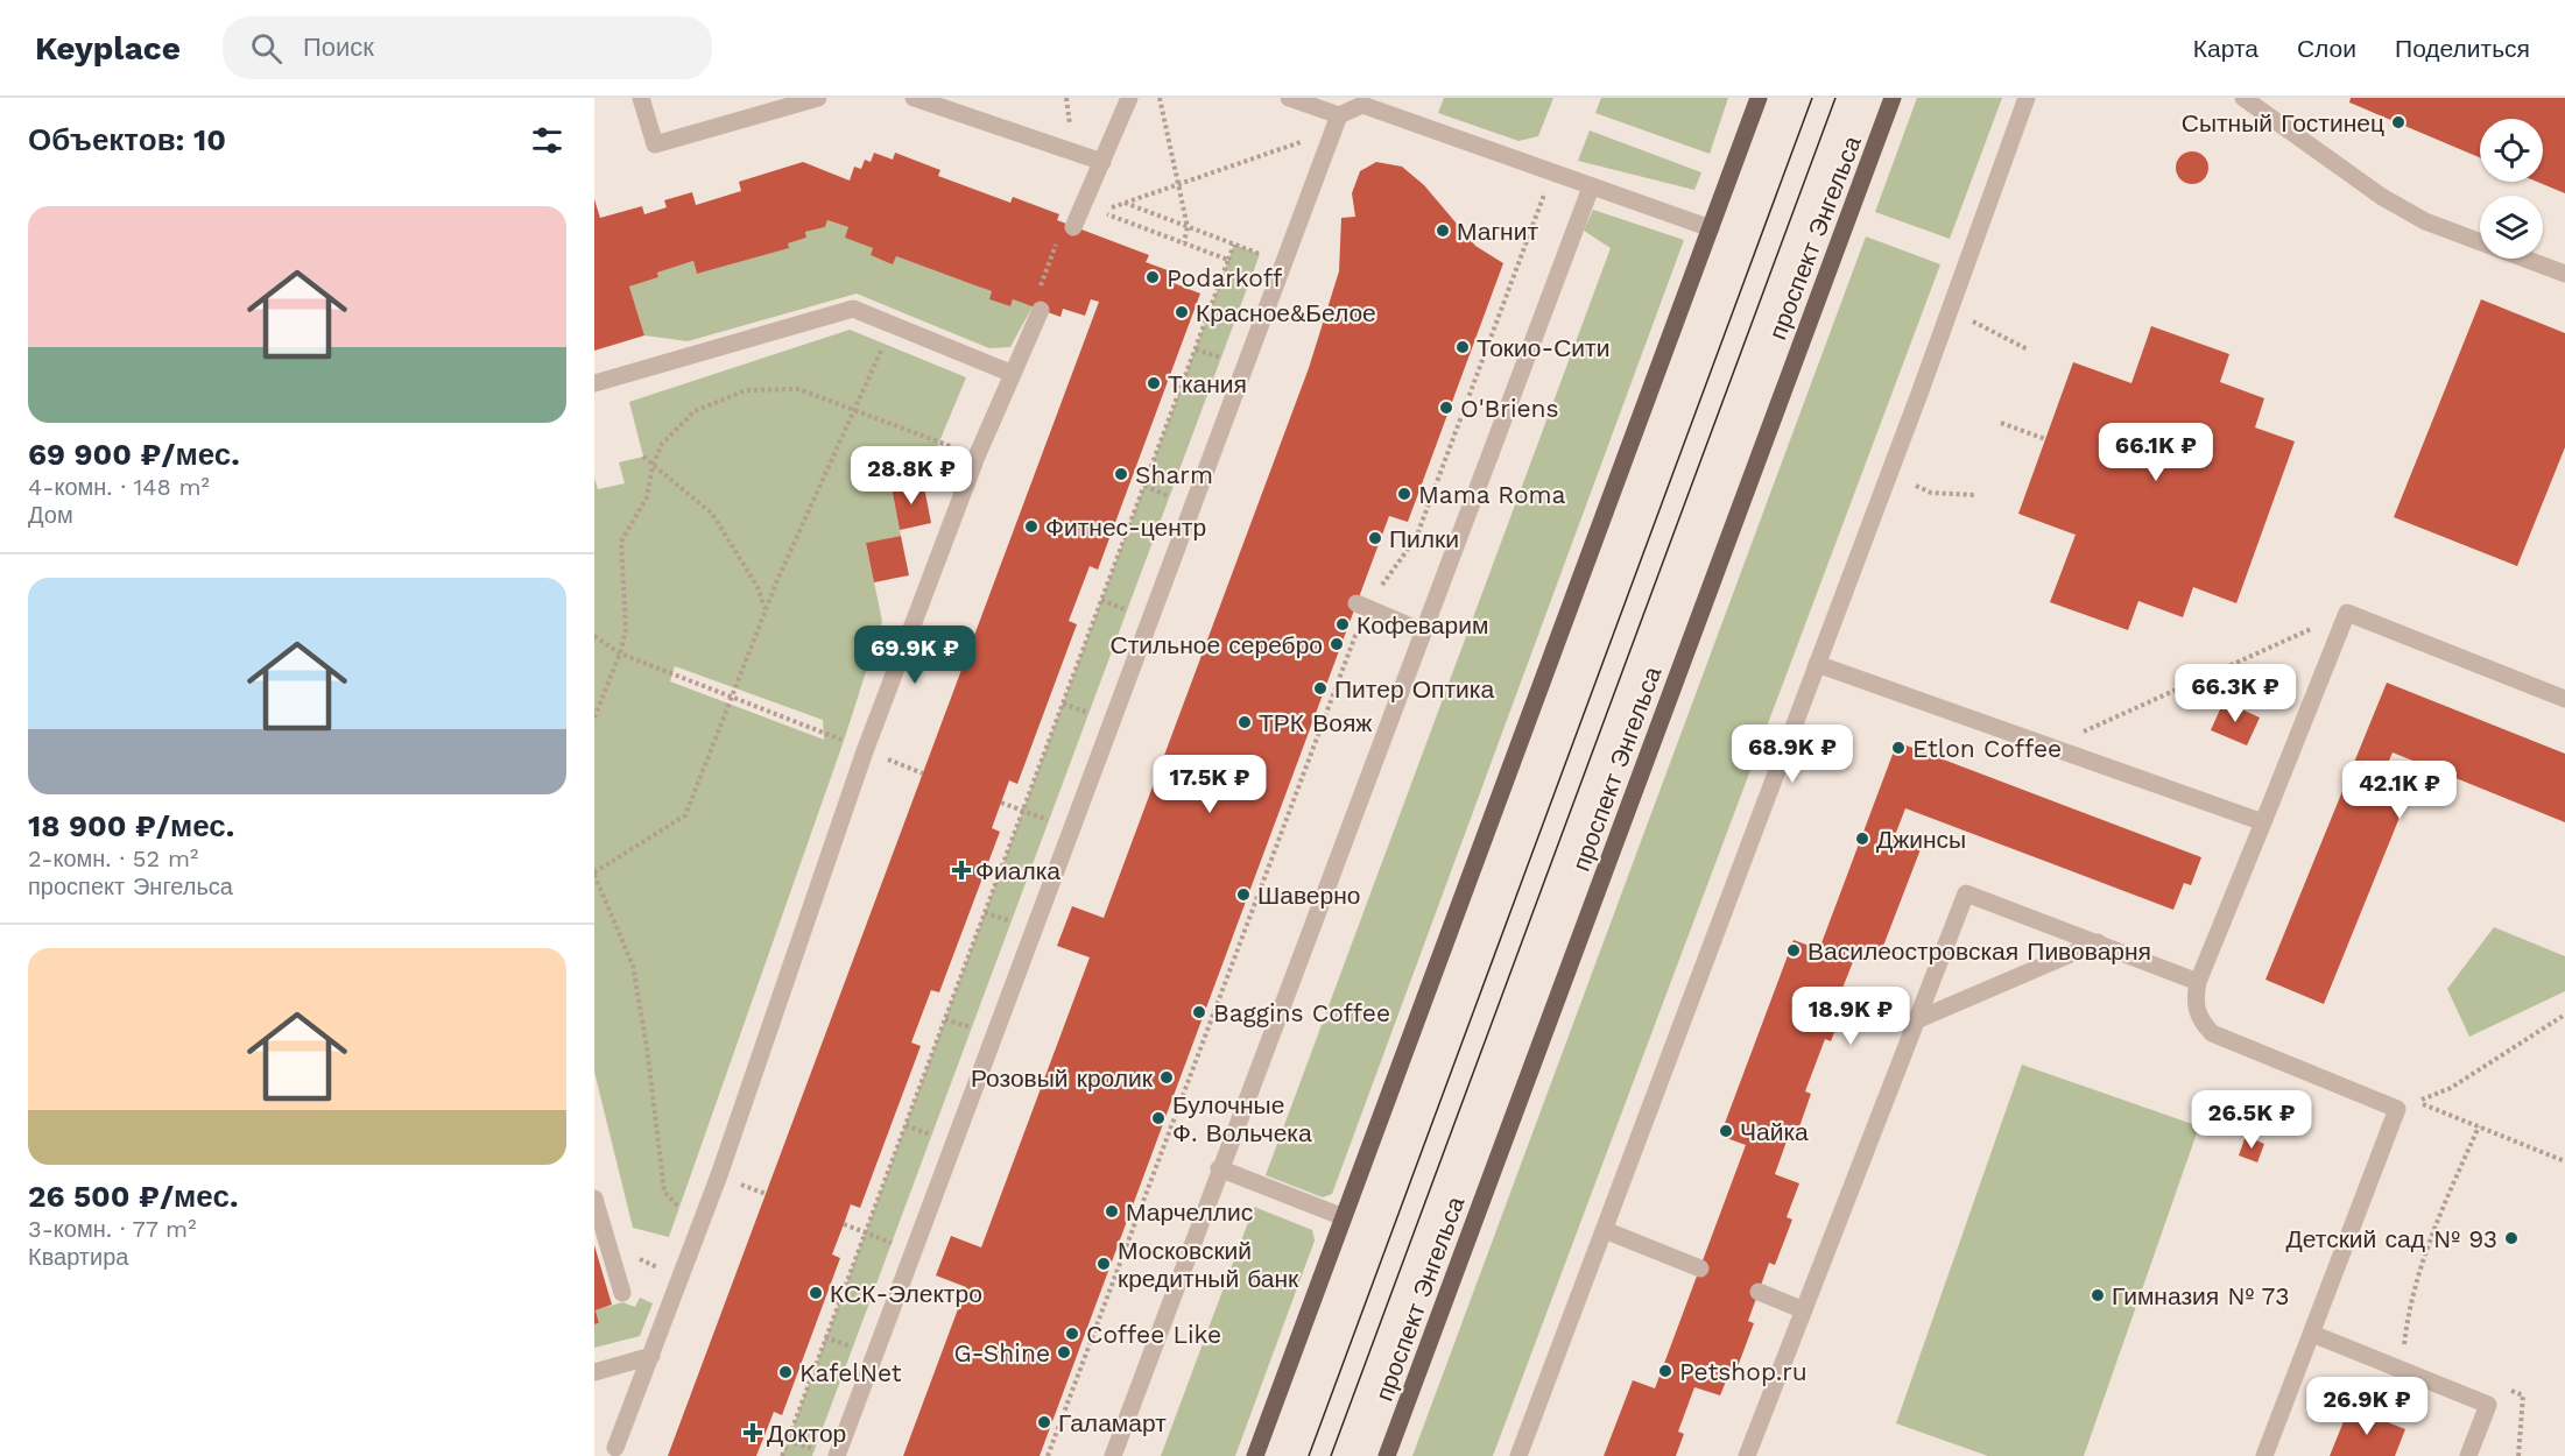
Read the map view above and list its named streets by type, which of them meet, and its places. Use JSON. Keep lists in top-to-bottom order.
{
  "streets": {
    "main road": ["проспект Энгельса"]
  },
  "places": {
    "other": [
      "Сытный Гостинец",
      "Магнит",
      "Podarkoff",
      "Красное&Белое",
      "Токио-Сити",
      "Ткания",
      "O'Briens",
      "Sharm",
      "Mama Roma",
      "Фитнес-центр",
      "Пилки",
      "Кофеварим",
      "Стильное серебро",
      "Питер Оптика",
      "ТРК Вояж",
      "Etlon Coffee",
      "Джинсы",
      "Шаверно",
      "Василеостровская Пивоварня",
      "Baggins Coffee",
      "Розовый кролик",
      "Булочные Ф. Вольчека",
      "Чайка",
      "Марчеллис",
      "Детский сад № 93",
      "Московский кредитный банк",
      "КСК-Электро",
      "Гимназия № 73",
      "Coffee Like",
      "G-Shine",
      "Petshop.ru",
      "KafelNet",
      "Галамарт"
    ],
    "health": ["Фиалка", "Доктор"]
  },
  "page": {
    "header": "Keyplace",
    "search": "Поиск",
    "nav": ["Карта", "Слои", "Поделиться"],
    "heading": "Объектов: 10",
    "list": [
      {
        "name": "69 900 ₽/мес.",
        "note": "4-комн. · 148 m² · Дом"
      },
      {
        "name": "18 900 ₽/мес.",
        "note": "2-комн. · 52 m² · проспект Энгельса"
      },
      {
        "name": "26 500 ₽/мес.",
        "note": "3-комн. · 77 m² · Квартира"
      }
    ],
    "price": [
      "66.1K ₽",
      "28.8K ₽",
      "69.9K ₽",
      "66.3K ₽",
      "68.9K ₽",
      "17.5K ₽",
      "42.1K ₽",
      "18.9K ₽",
      "26.5K ₽",
      "26.9K ₽"
    ]
  }
}
